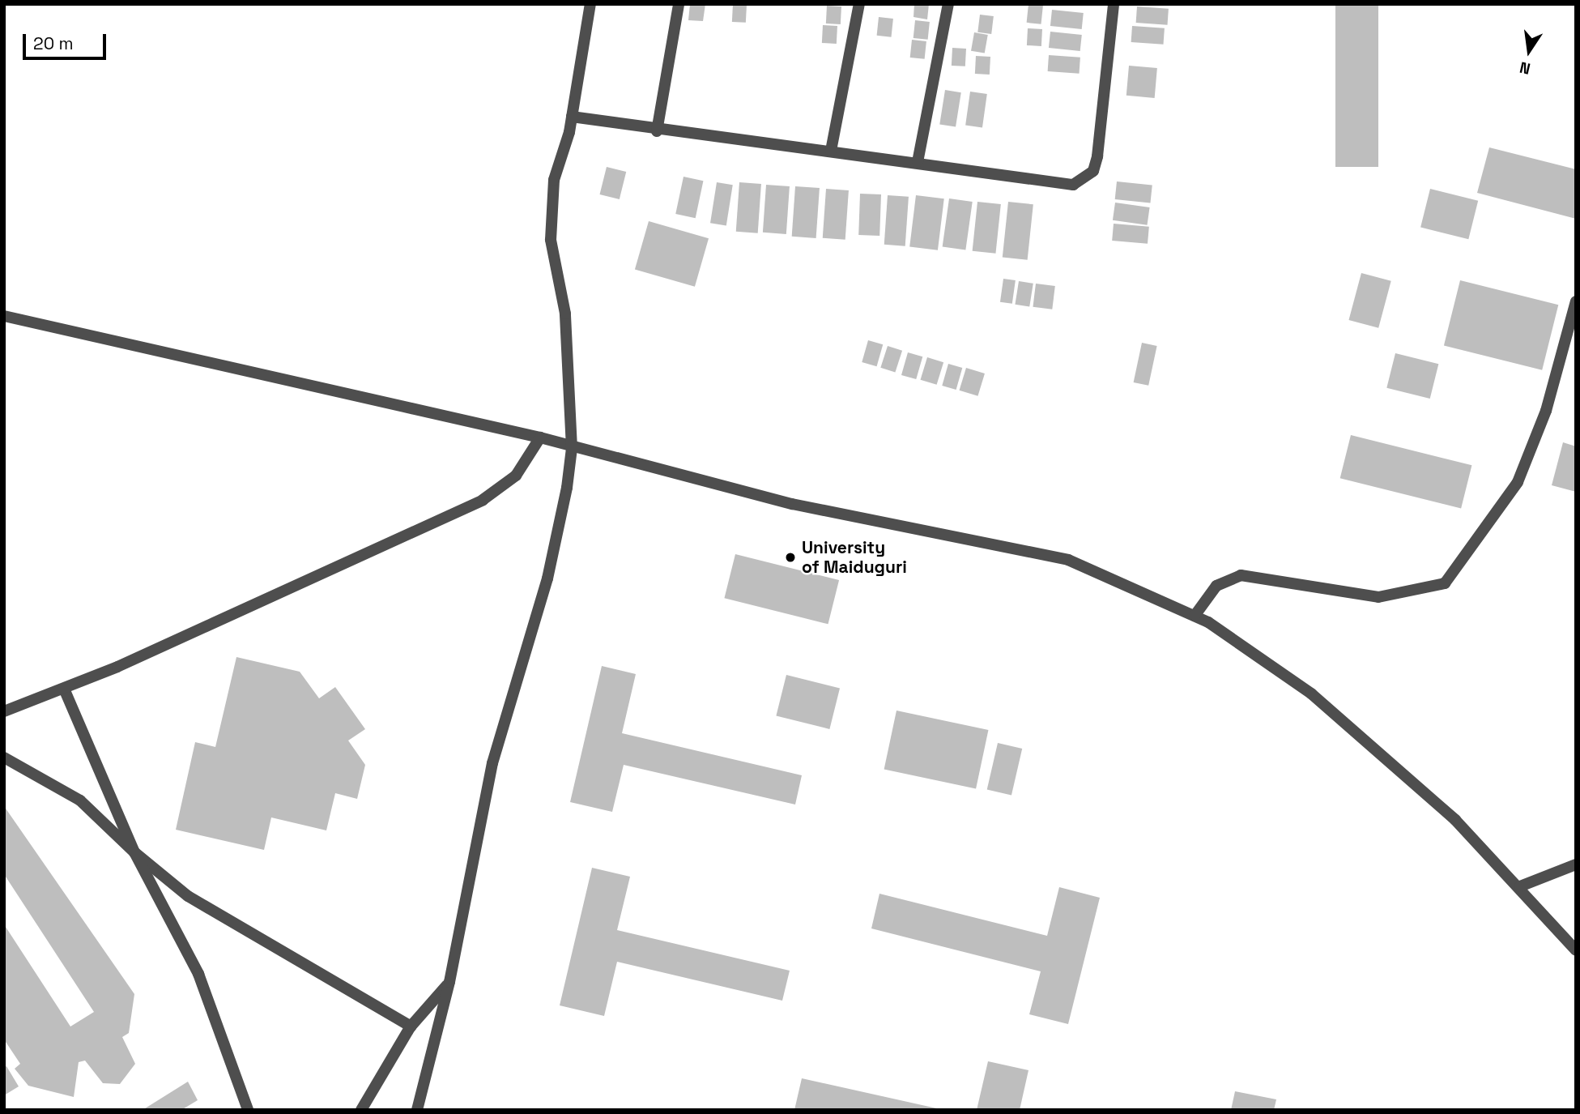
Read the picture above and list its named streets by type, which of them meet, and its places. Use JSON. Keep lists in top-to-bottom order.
{
  "places": ["University of Maiduguri"],
  "scale_bar": "20 m",
  "north": "bottom"
}
